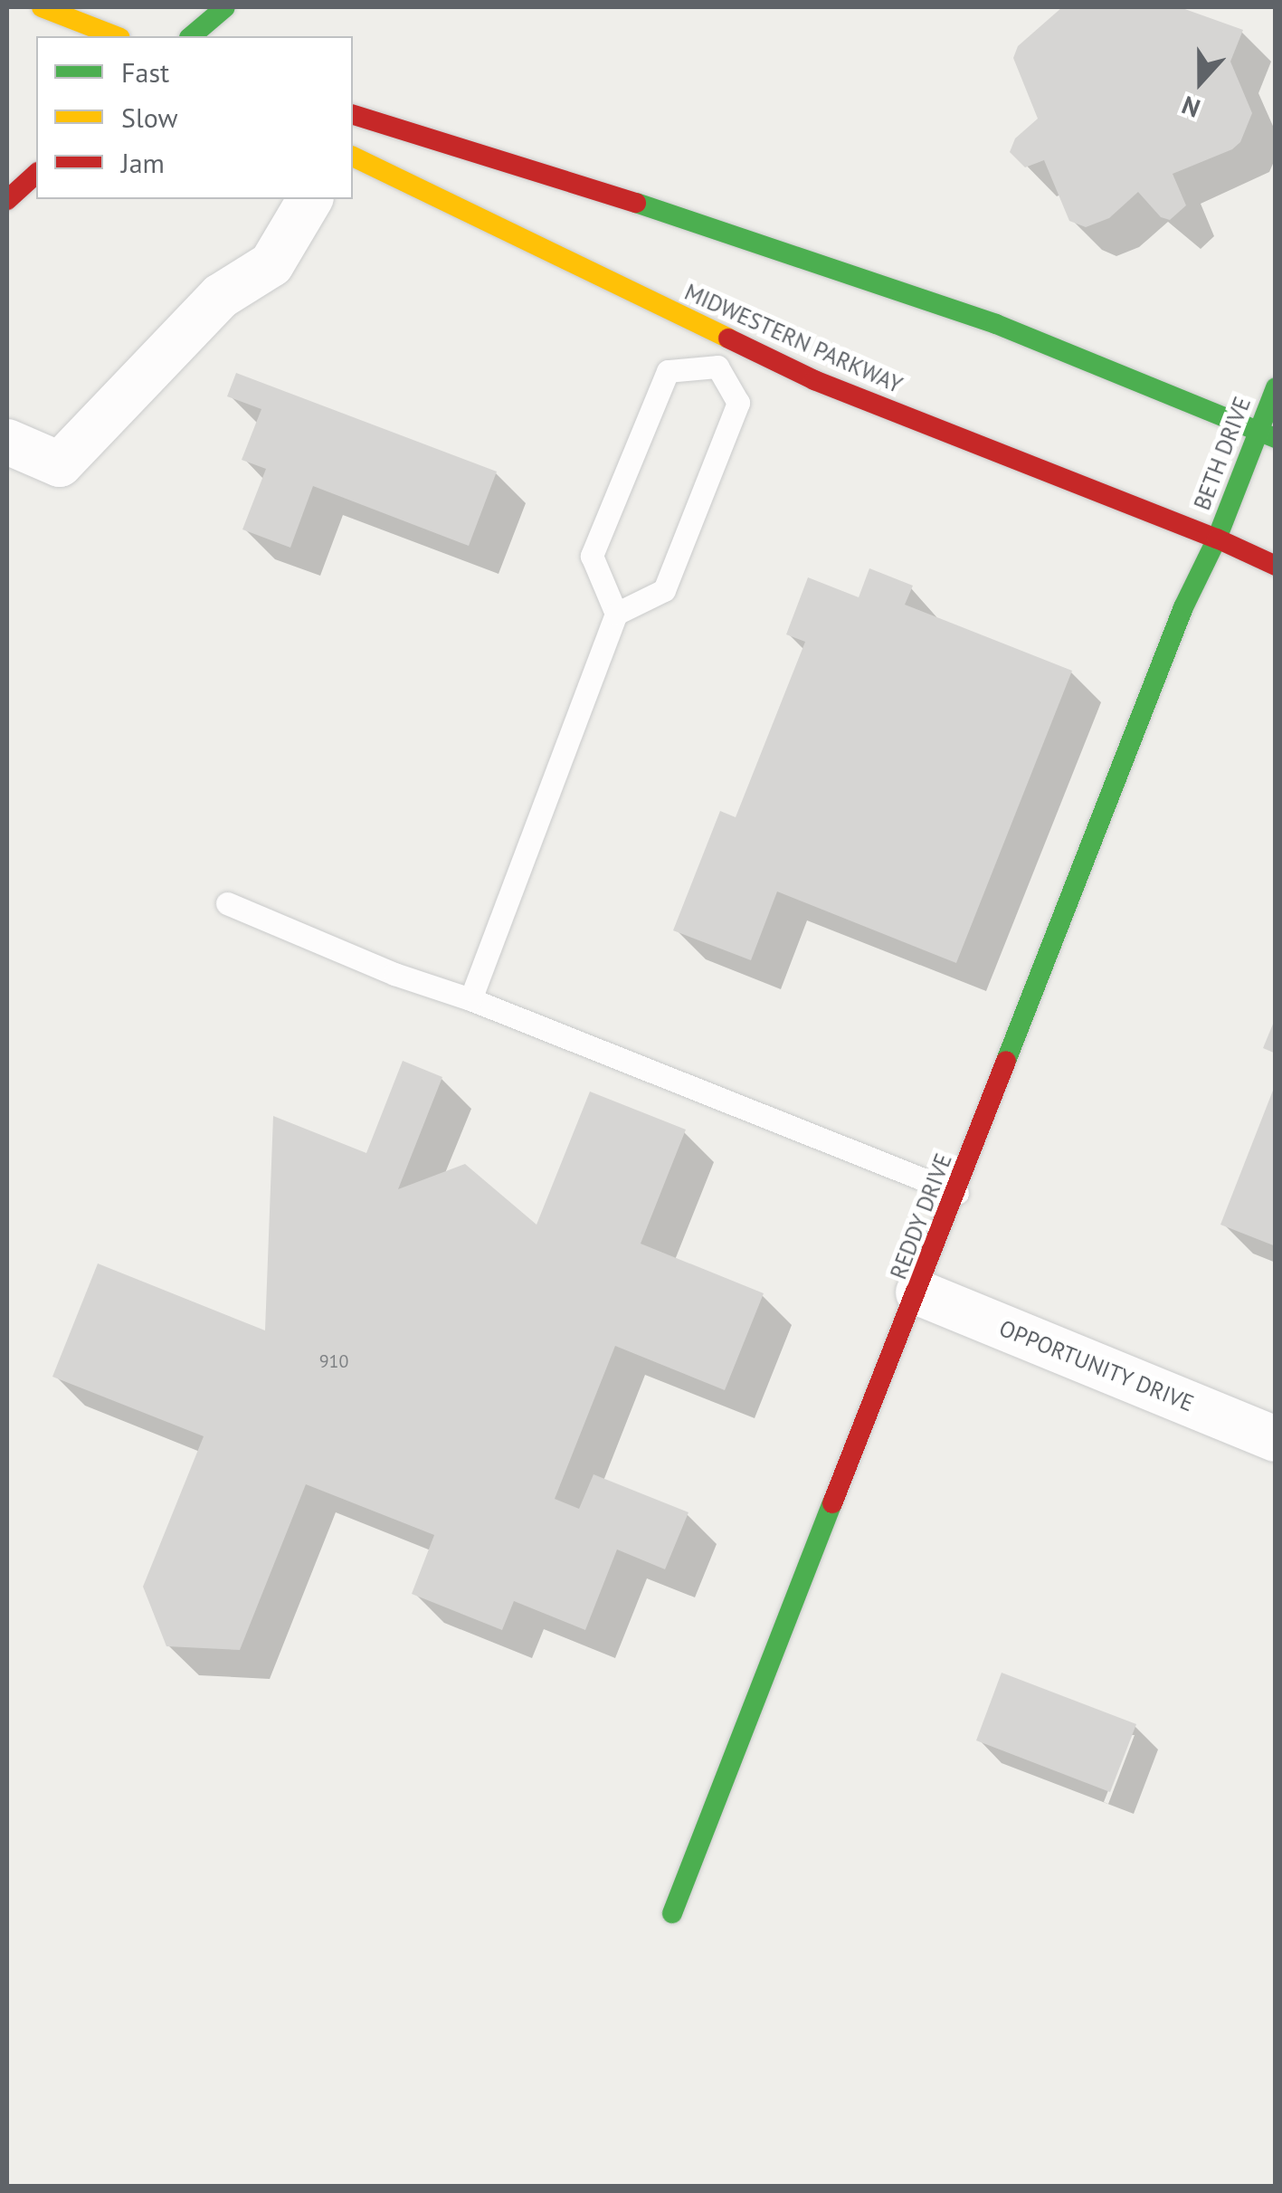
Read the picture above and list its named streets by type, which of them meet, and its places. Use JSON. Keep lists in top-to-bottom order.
{
  "streets": {
    "main road": ["MIDWESTERN PARKWAY", "BETH DRIVE", "REDDY DRIVE"],
    "street": ["OPPORTUNITY DRIVE"]
  },
  "crossings": [
    ["MIDWESTERN PARKWAY", "BETH DRIVE"],
    ["MIDWESTERN PARKWAY", "REDDY DRIVE"],
    ["BETH DRIVE", "REDDY DRIVE"],
    ["REDDY DRIVE", "OPPORTUNITY DRIVE"]
  ],
  "house_numbers": ["910"],
  "legend": ["Fast", "Slow", "Jam"],
  "north": "bottom"
}
